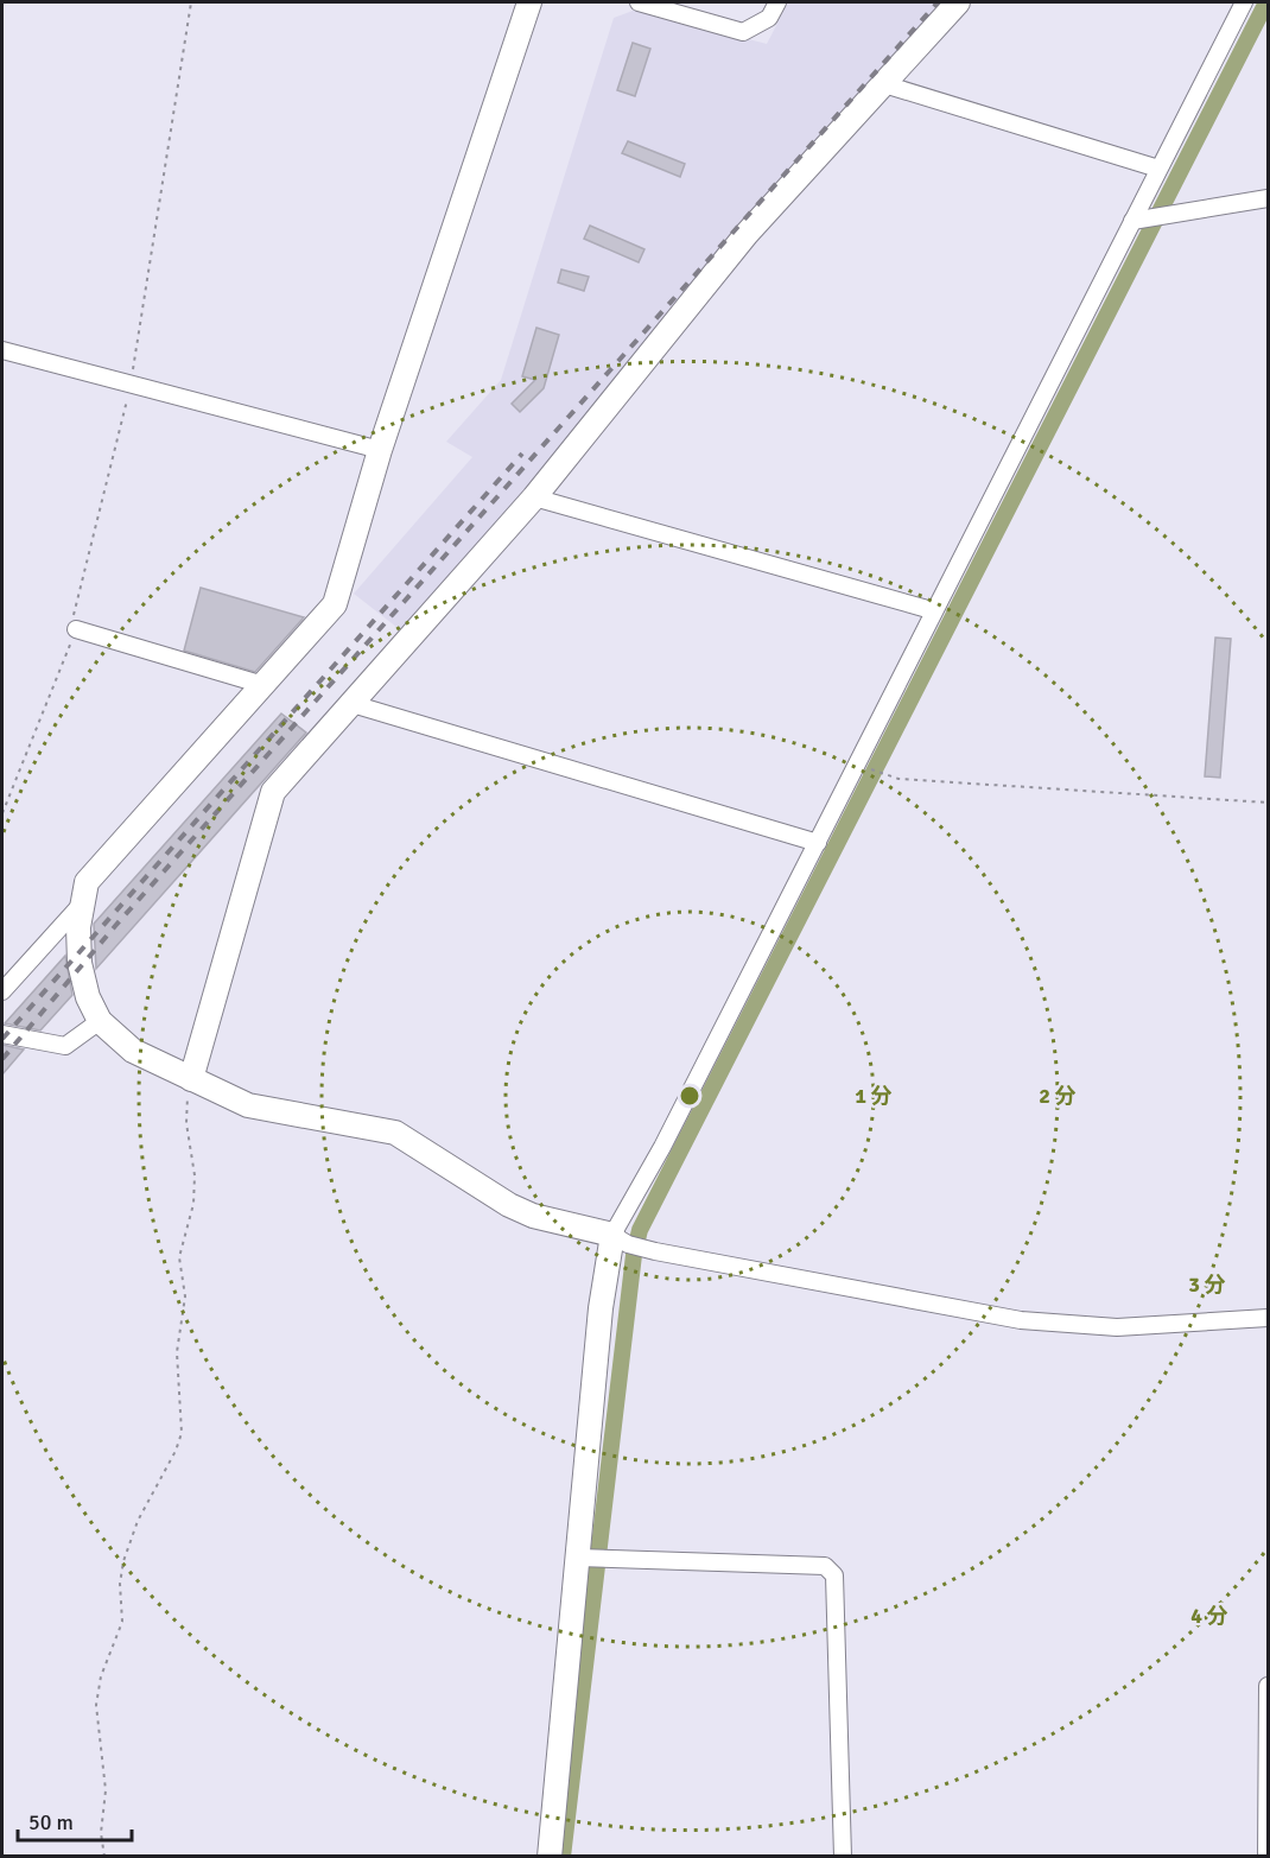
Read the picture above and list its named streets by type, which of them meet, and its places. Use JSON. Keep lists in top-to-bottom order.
{
  "scale_bar": "50 m",
  "rings": [
    "1 分",
    "2 分",
    "3 分",
    "4 分"
  ]
}
